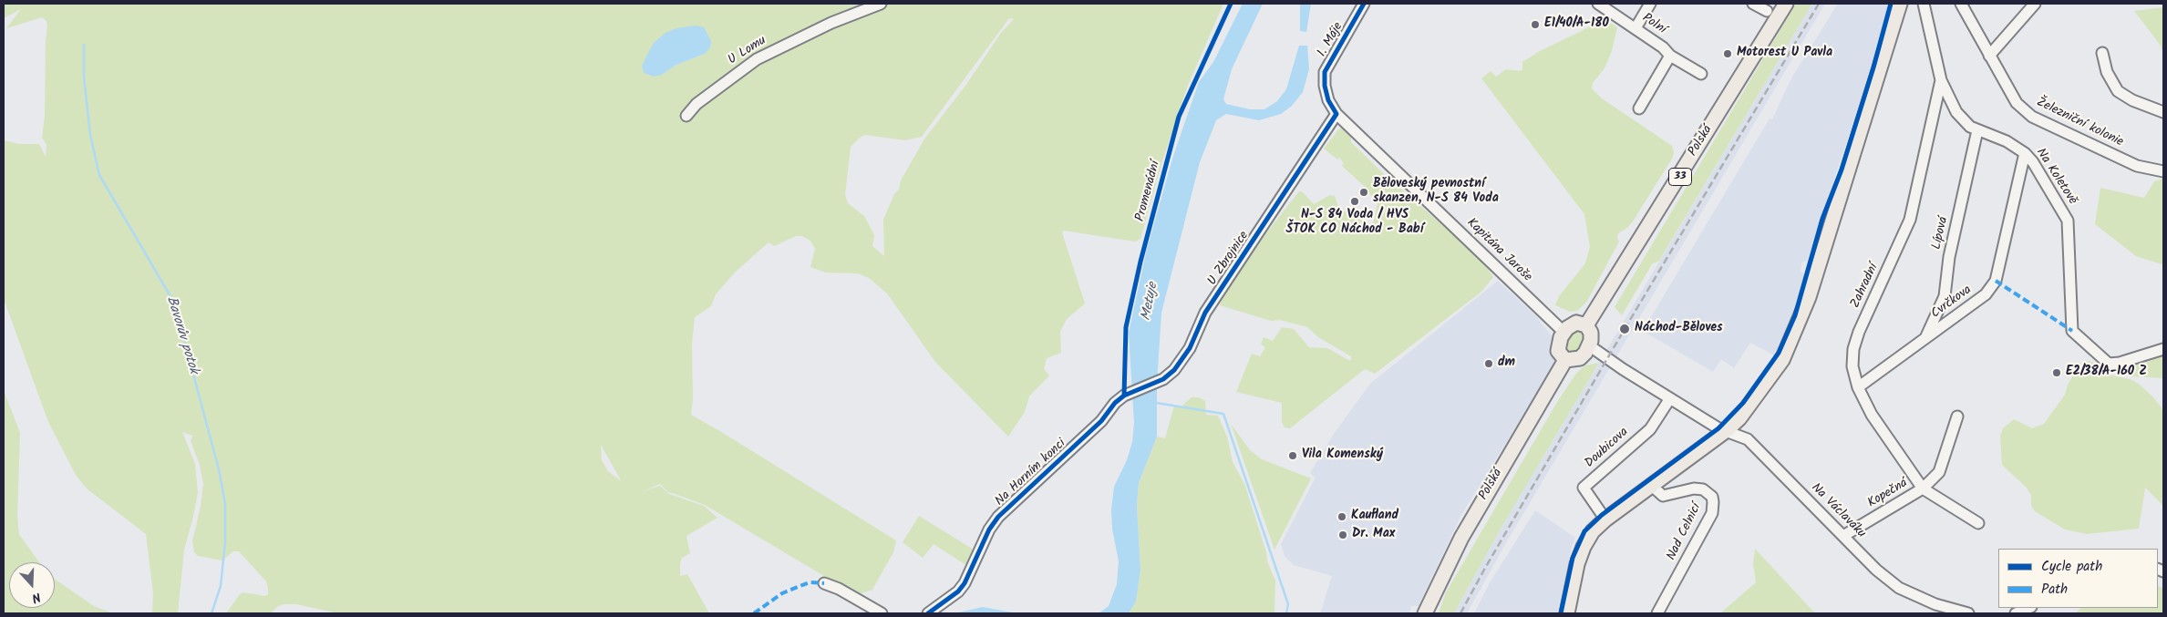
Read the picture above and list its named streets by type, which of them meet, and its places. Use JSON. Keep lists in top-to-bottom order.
{
  "streets": {
    "main road": ["Polská", "33"],
    "street": [
      "Polní",
      "1. Máje",
      "U Lomu",
      "Železniční kolonie",
      "Na Koletově",
      "Lípová",
      "Kapitána Jaroše",
      "U Zbrojnice",
      "Zahradní",
      "Cvrčkova",
      "Doubicova",
      "Na Horním konci",
      "Kopečná",
      "Na Václaváku",
      "Nad Celnicí"
    ],
    "cycle path": ["Promenádní"]
  },
  "crossings": [
    ["1. Máje", "Kapitána Jaroše"],
    ["1. Máje", "U Zbrojnice"],
    ["Polská", "Kapitána Jaroše"],
    ["Na Koletově", "Lípová"],
    ["Na Koletově", "Zahradní"],
    ["Na Koletově", "Cvrčkova"],
    ["Lípová", "Cvrčkova"],
    ["Kapitána Jaroše", "U Zbrojnice"],
    ["U Zbrojnice", "Na Horním konci"],
    ["Zahradní", "Cvrčkova"],
    ["Zahradní", "Kopečná"],
    ["Kopečná", "Na Václaváku"]
  ],
  "water": ["Metuje", "Bavorův potok"],
  "places": [
    "E1/40/A-180",
    "Motorest U Pavla",
    "Běloveský pevnostní skanzen, N-S 84 Voda",
    "N-S 84 Voda / HVS ŠTOK CO Náchod - Babí",
    "Náchod-Běloves",
    "dm",
    "E2/38/A-160 Z",
    "Vila Komenský",
    "Kaufland",
    "Dr. Max"
  ],
  "legend": ["Cycle path", "Path"],
  "north": "bottom"
}
